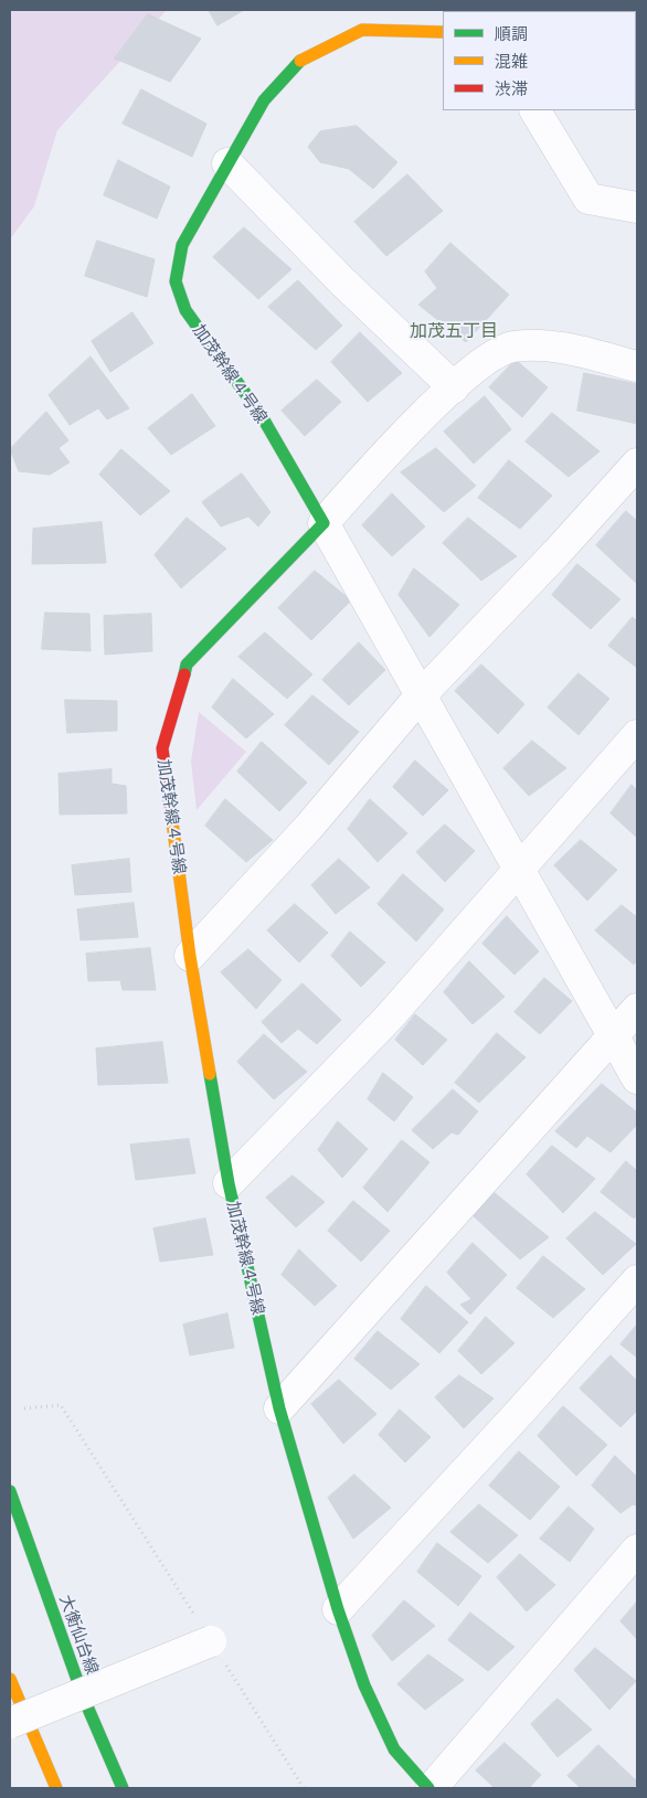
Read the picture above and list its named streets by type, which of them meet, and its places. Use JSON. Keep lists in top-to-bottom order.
{
  "streets": {
    "street": ["加茂幹線４号線", "大衡仙台線"]
  },
  "districts": ["加茂五丁目"],
  "legend": ["順調", "混雑", "渋滞"]
}
